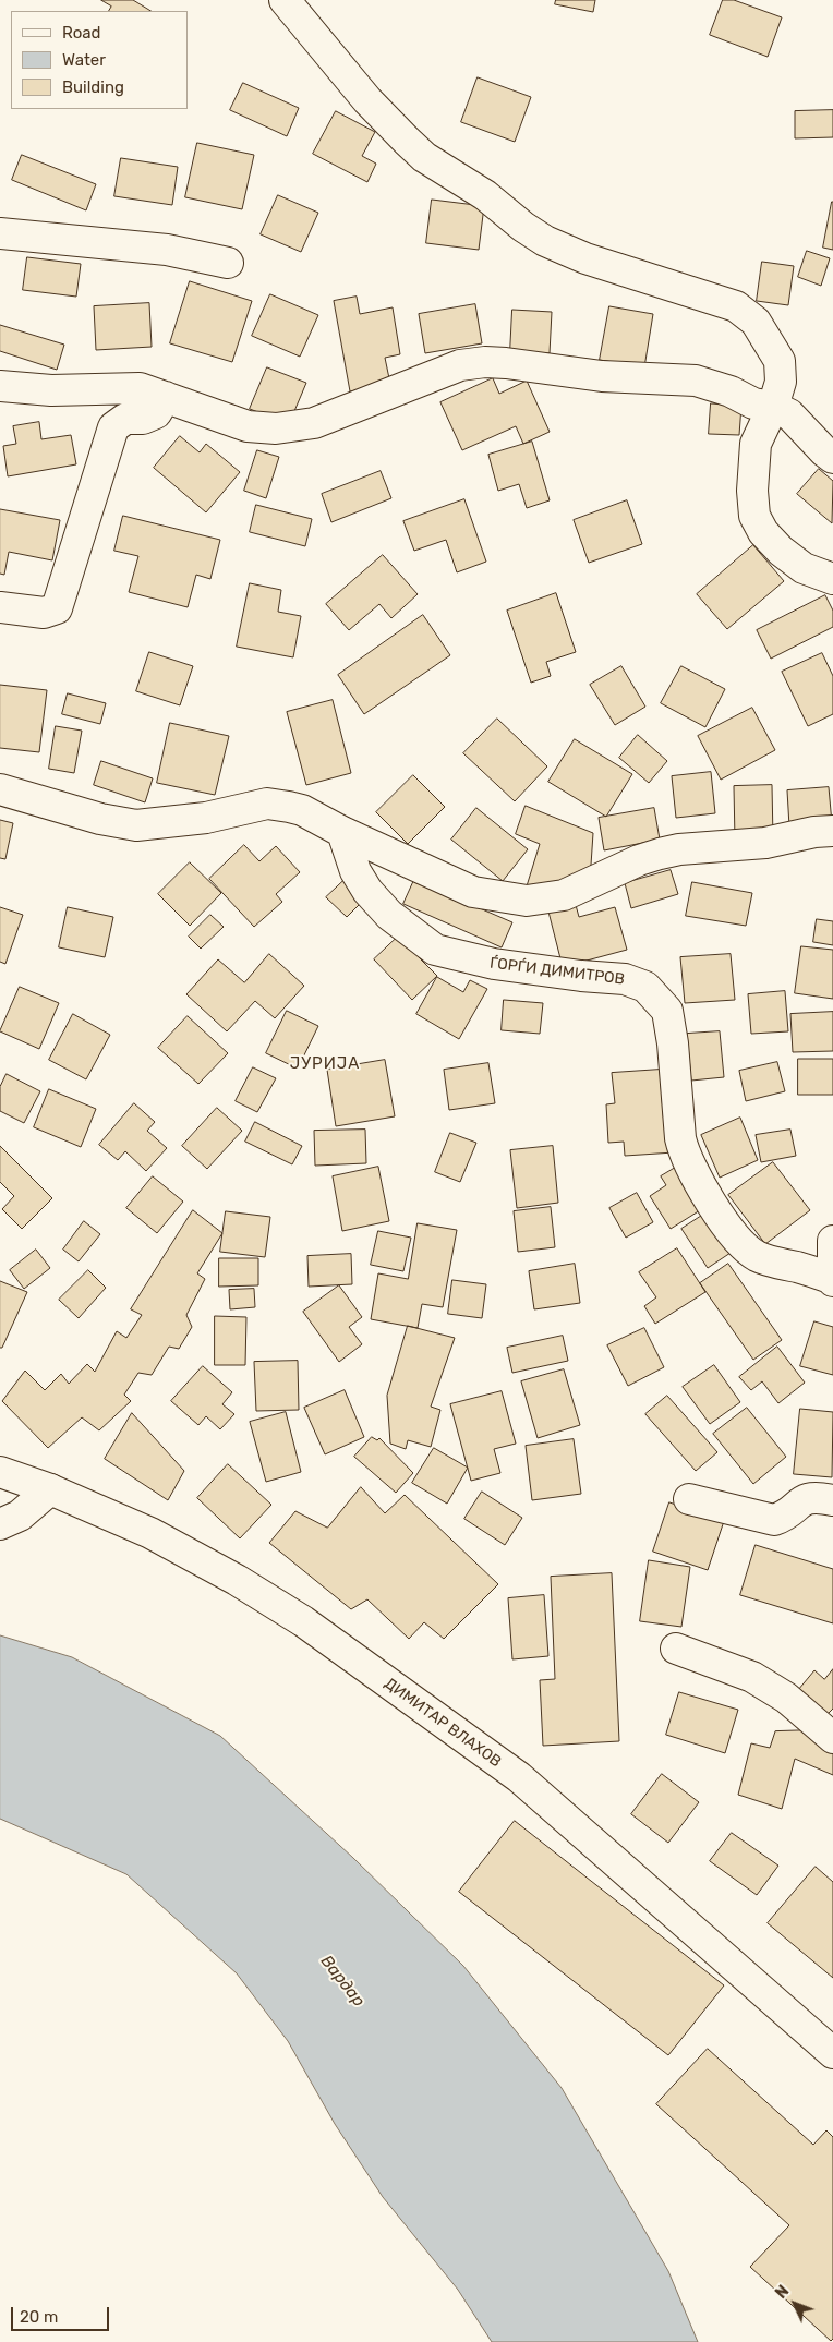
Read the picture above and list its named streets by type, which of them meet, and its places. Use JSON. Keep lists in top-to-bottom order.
{
  "streets": {
    "street": ["ЃОРЃИ ДИМИТРОВ", "ДИМИТАР ВЛАХОВ"]
  },
  "districts": ["ЈУРИЈА"],
  "water": ["Вардар"],
  "legend": ["Road", "Water", "Building"],
  "scale_bar": "20 m",
  "north": "top left"
}
